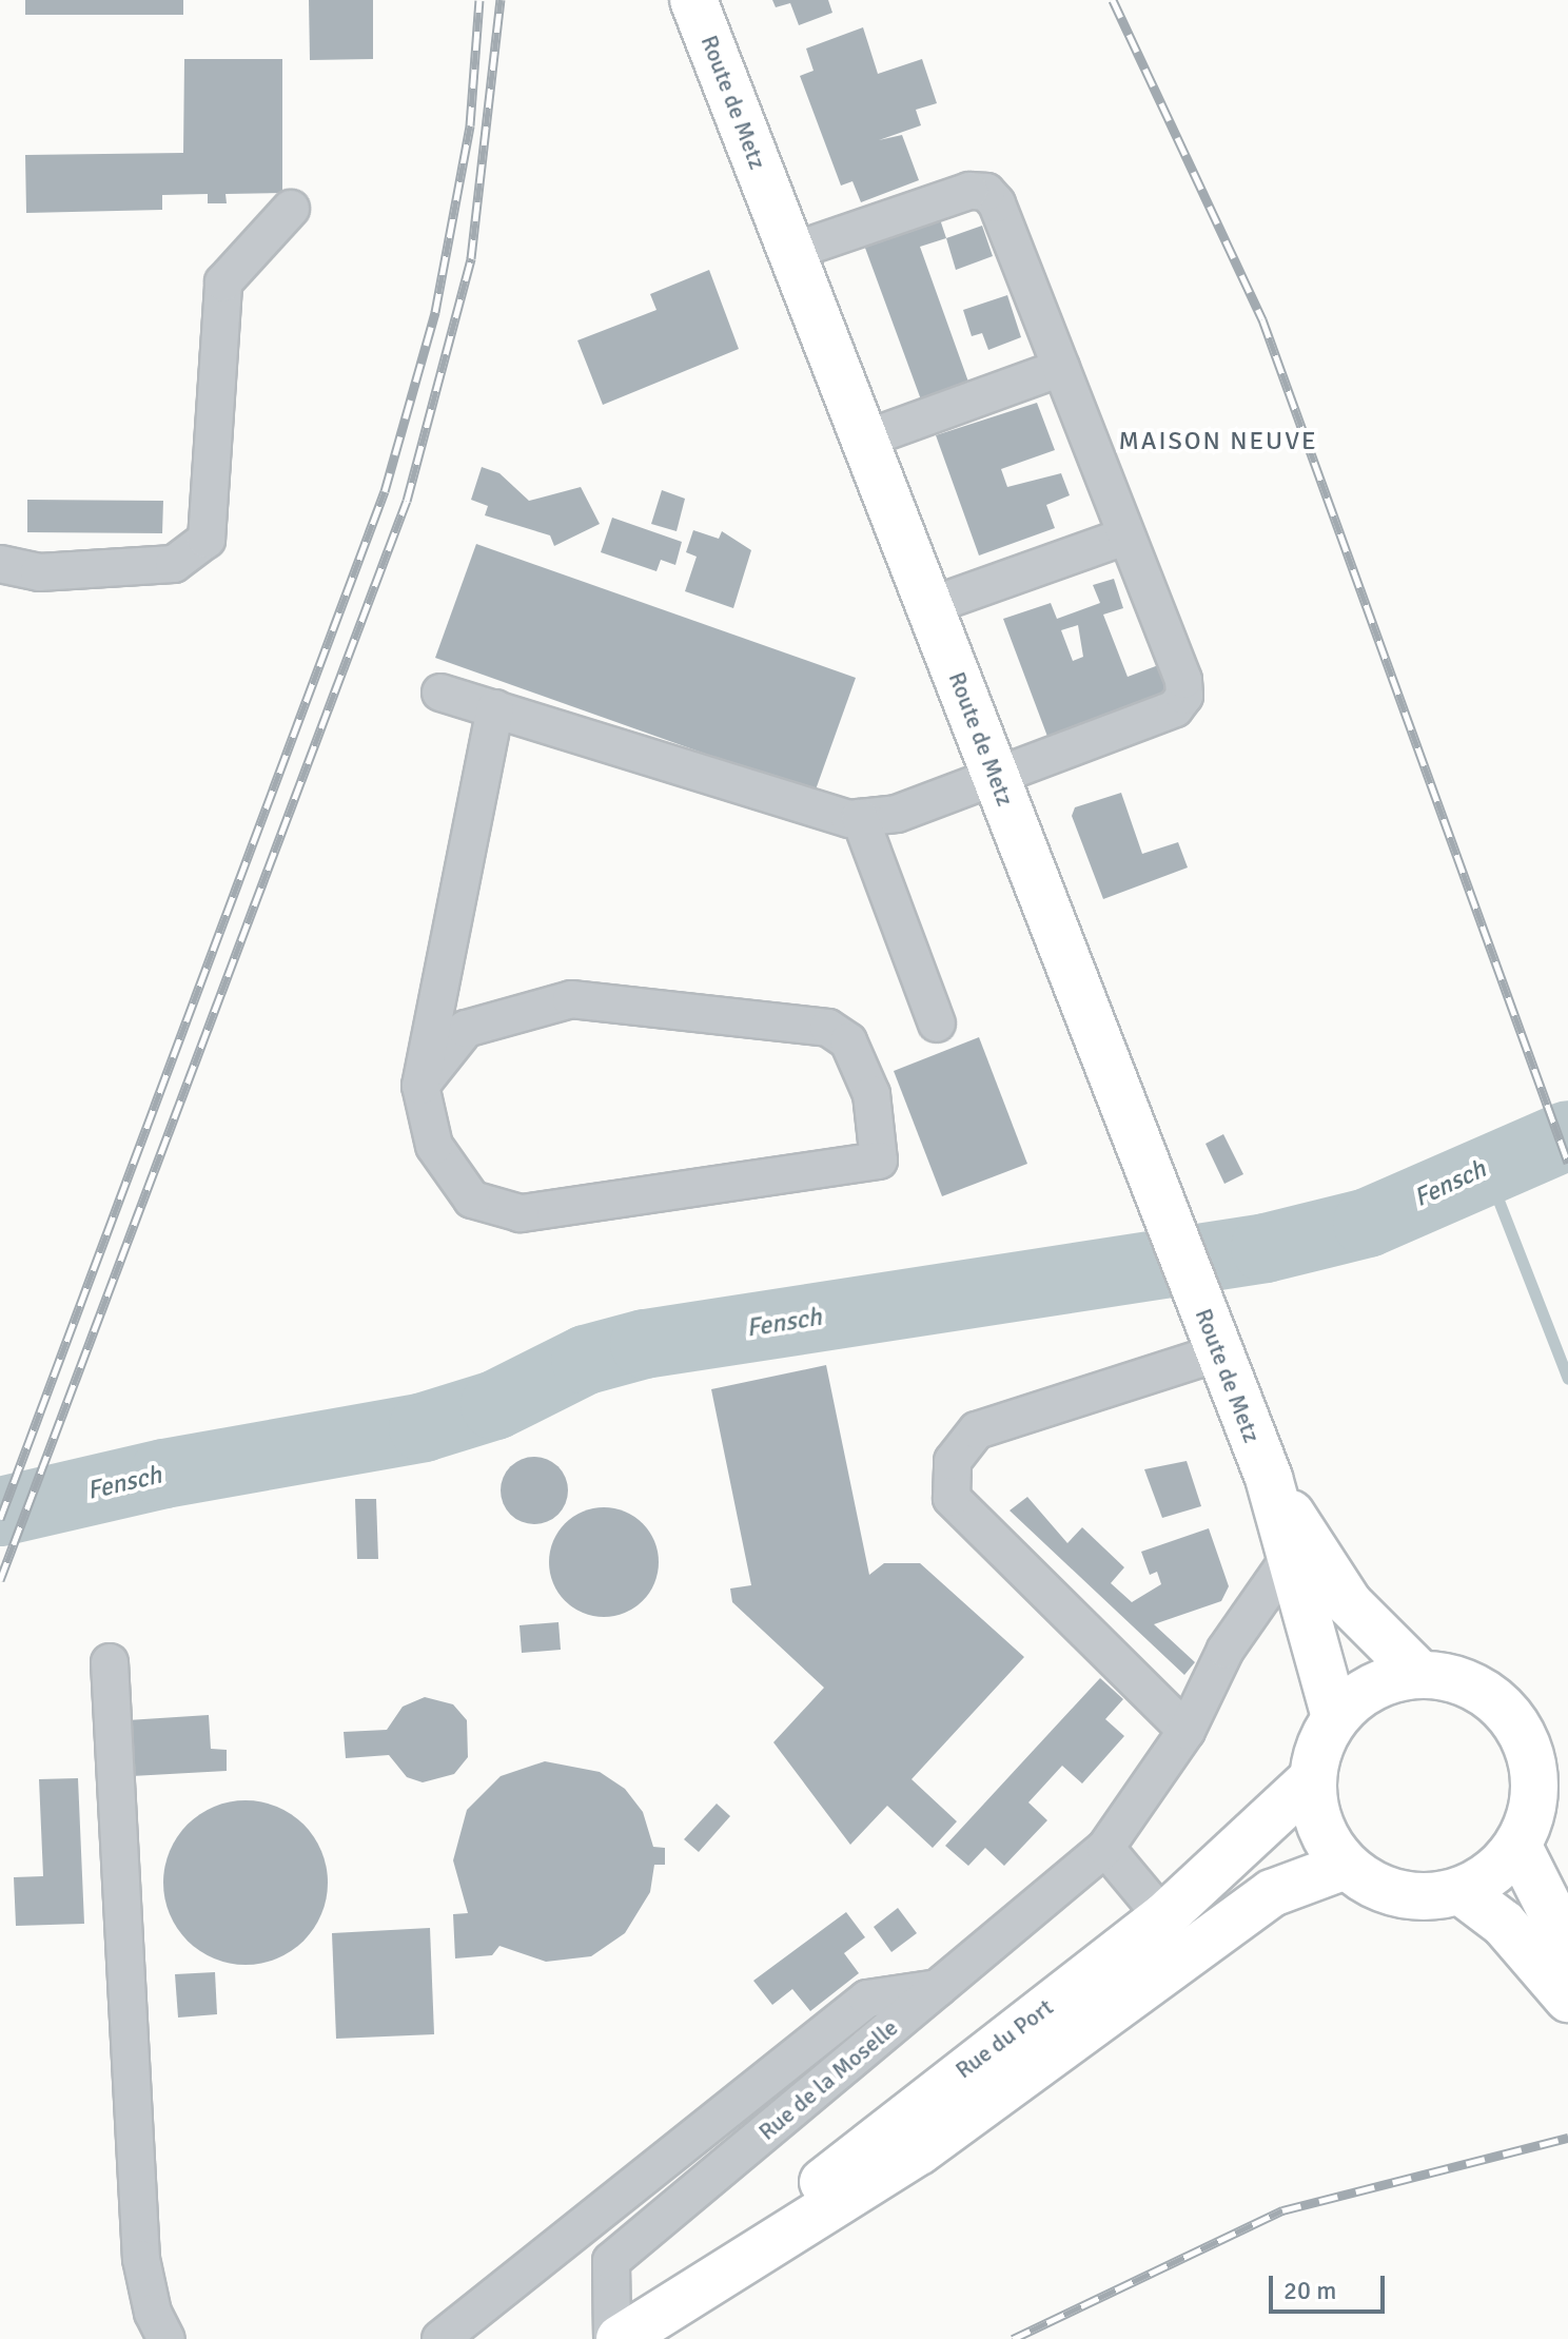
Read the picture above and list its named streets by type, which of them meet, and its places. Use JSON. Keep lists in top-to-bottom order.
{
  "streets": {
    "main road": ["Route de Metz", "Rue du Port"],
    "street": ["Rue de la Moselle"]
  },
  "crossings": [
    ["Route de Metz", "Rue du Port"],
    ["Route de Metz", "Rue de la Moselle"]
  ],
  "districts": ["MAISON NEUVE"],
  "water": ["Fensch"],
  "scale_bar": "20 m"
}
